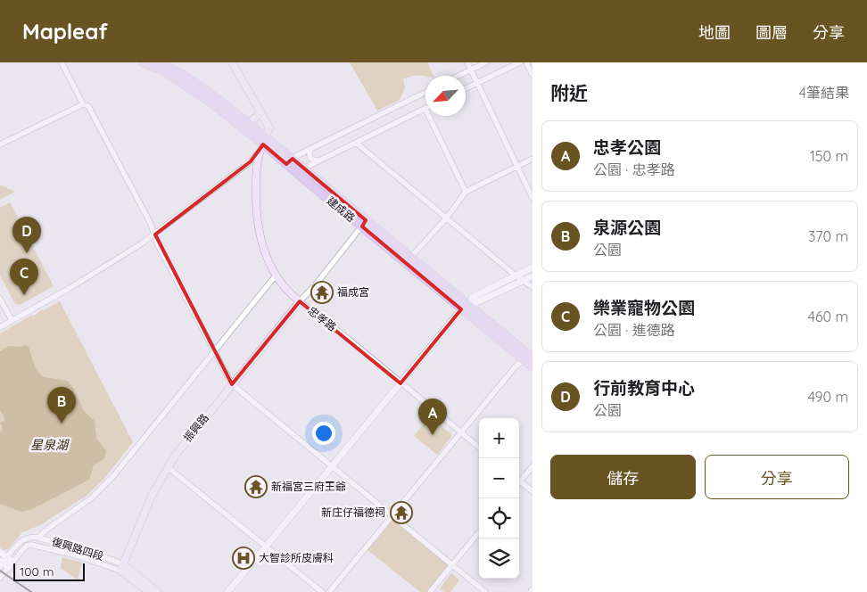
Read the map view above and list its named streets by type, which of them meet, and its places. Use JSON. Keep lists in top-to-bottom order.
{
  "streets": {
    "main road": [
      "建成路",
      "忠孝路",
      "振興路",
      "復興路四段"
    ]
  },
  "crossings": [
    ["建成路", "忠孝路"],
    ["忠孝路", "振興路"],
    ["振興路", "復興路四段"]
  ],
  "water": ["星泉湖"],
  "places": {
    "temple": ["福成宮", "新福宮三府王爺", "新庄仔福德祠"],
    "hospital": ["大智診所皮膚科"]
  },
  "scale_bar": "100 m",
  "north": "bottom left",
  "page": {
    "header": "Mapleaf",
    "nav": ["地圖", "圖層", "分享"],
    "heading": ["附近", "4筆結果"],
    "list": [
      {
        "mark": "A",
        "name": "忠孝公園",
        "note": "公園 · 忠孝路",
        "value": "150 m"
      },
      {
        "mark": "B",
        "name": "泉源公園",
        "note": "公園",
        "value": "370 m"
      },
      {
        "mark": "C",
        "name": "樂業寵物公園",
        "note": "公園 · 進德路",
        "value": "460 m"
      },
      {
        "mark": "D",
        "name": "行前教育中心",
        "note": "公園",
        "value": "490 m"
      }
    ],
    "pins": [
      "D",
      "C",
      "B",
      "A"
    ],
    "map_buttons": ["+", "−"],
    "buttons": ["儲存", "分享"],
    "scale": "100 m"
  }
}
